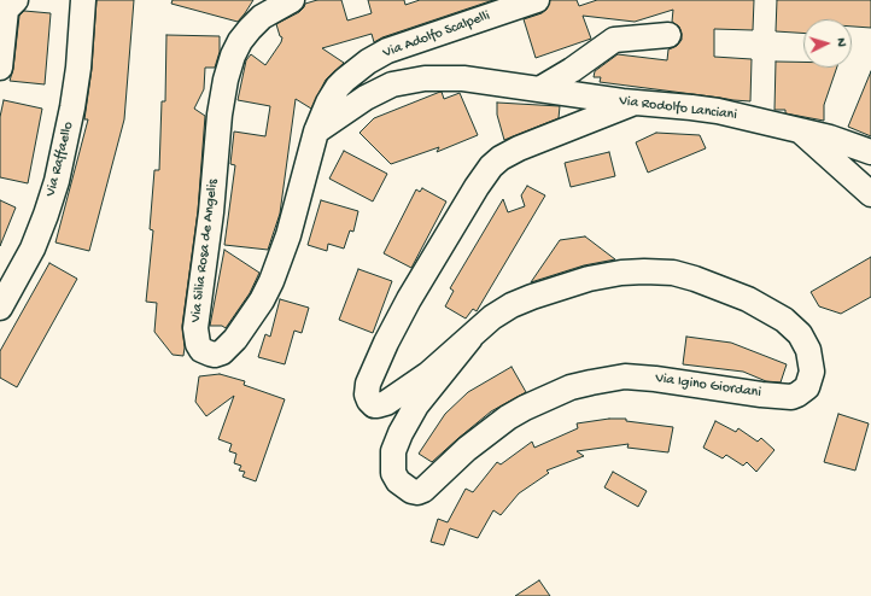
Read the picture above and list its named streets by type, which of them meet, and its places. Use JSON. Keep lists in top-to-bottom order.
{
  "streets": {
    "street": [
      "Via Adolfo Scalpelli",
      "Via Rodolfo Lanciani",
      "Via Raffaello",
      "Via Silia Rosa de Angelis",
      "Via Igino Giordani"
    ]
  },
  "crossings": [
    ["Via Adolfo Scalpelli", "Via Rodolfo Lanciani"],
    ["Via Adolfo Scalpelli", "Via Silia Rosa de Angelis"],
    ["Via Rodolfo Lanciani", "Via Silia Rosa de Angelis"],
    ["Via Rodolfo Lanciani", "Via Igino Giordani"]
  ],
  "north": "right"
}
